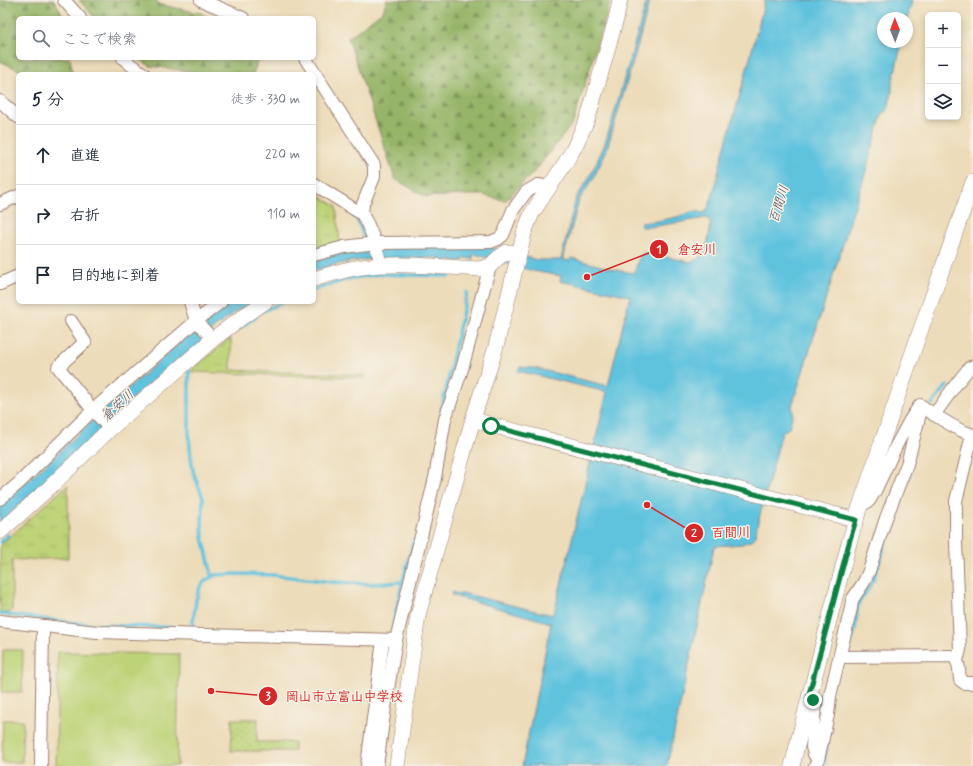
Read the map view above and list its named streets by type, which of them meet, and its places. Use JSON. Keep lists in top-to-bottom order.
{
  "water": ["百間川", "倉安川"],
  "places": ["倉安川", "百間川", "岡山市立富山中学校"],
  "north": "top",
  "page": {
    "map_buttons": ["+", "−"],
    "search": "ここで検索",
    "heading": ["5 分", "徒歩 · 330 m"],
    "list": [
      ["直進", "220 m"],
      ["右折", "110 m"],
      "目的地に到着"
    ]
  }
}
